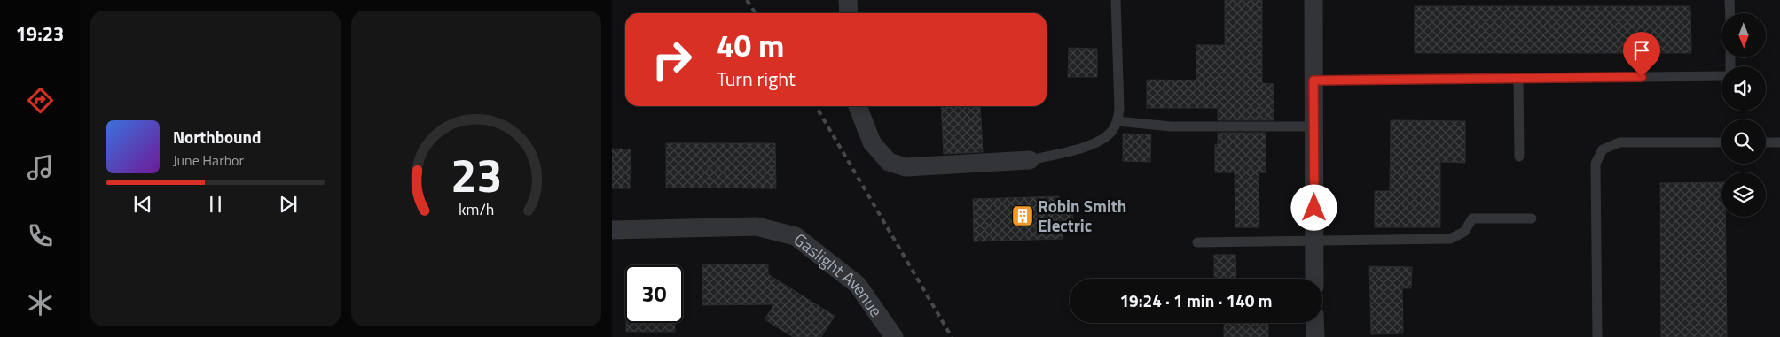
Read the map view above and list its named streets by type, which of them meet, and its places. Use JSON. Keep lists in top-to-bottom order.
{
  "streets": {
    "street": ["Gaslight Avenue"]
  },
  "places": {
    "building": ["Robin Smith Electric"]
  },
  "north": "bottom",
  "page": {
    "tabs": "19:23",
    "turn": ["40 m", "Turn right"],
    "song": ["Northbound", "June Harbor"],
    "limit": "30",
    "trip": "19:24 · 1 min · 140 m",
    "gauge": ["23", "km/h"]
  }
}
